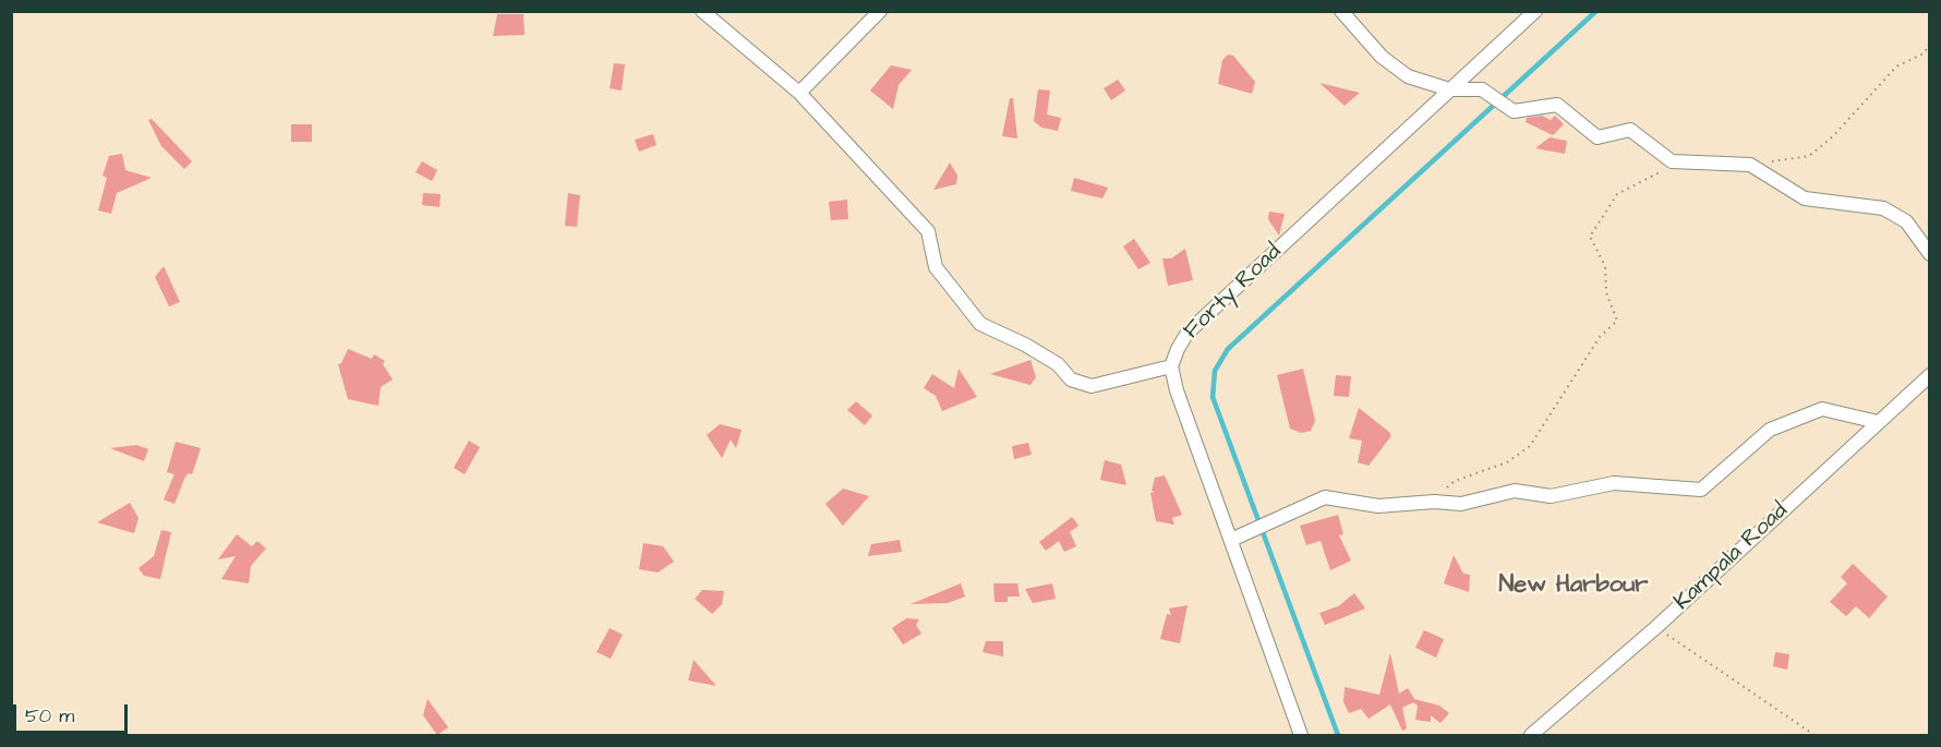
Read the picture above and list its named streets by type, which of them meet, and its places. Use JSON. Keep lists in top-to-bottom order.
{
  "streets": {
    "street": ["Forty Road", "Kampala Road"]
  },
  "districts": ["New Harbour"],
  "scale_bar": "50 m"
}
